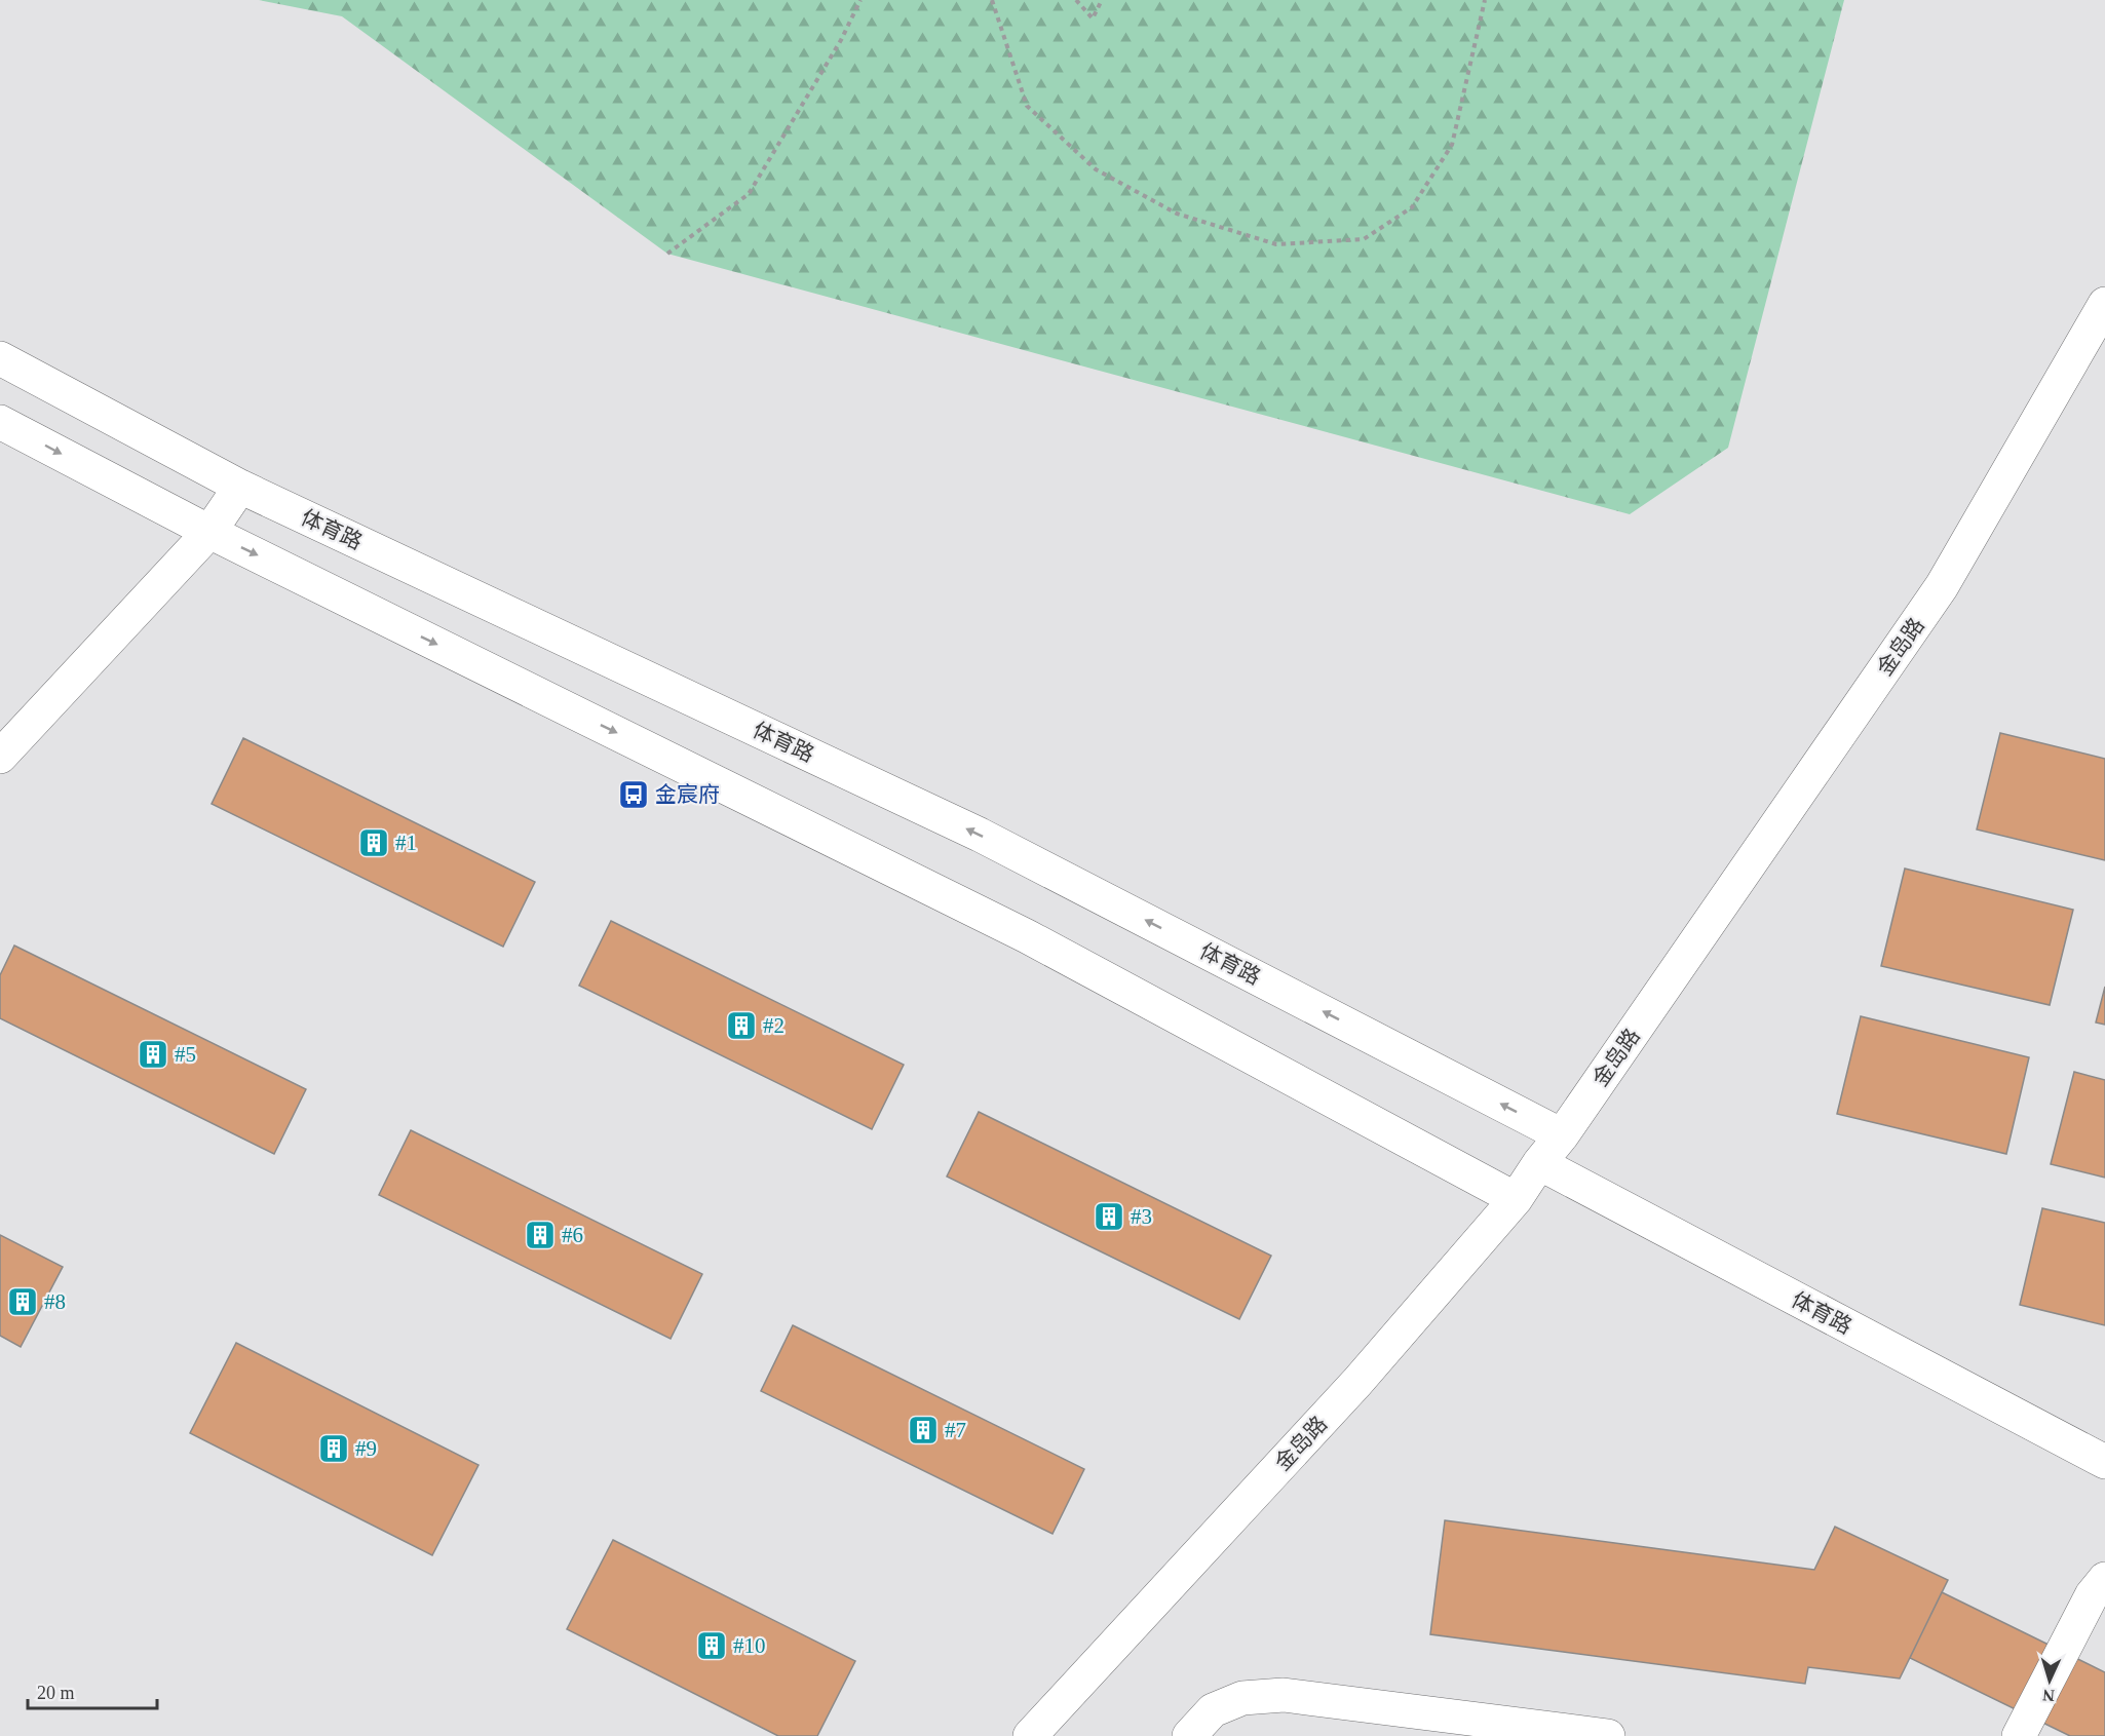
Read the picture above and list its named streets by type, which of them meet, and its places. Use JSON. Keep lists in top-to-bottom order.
{
  "streets": {
    "street": ["体育路", "金岛路"]
  },
  "crossings": [
    ["体育路", "金岛路"]
  ],
  "places": {
    "bus stop": ["金宸府"],
    "building": [
      "#1",
      "#2",
      "#5",
      "#3",
      "#6",
      "#8",
      "#7",
      "#9",
      "#10"
    ]
  },
  "scale_bar": "20 m",
  "north": "bottom"
}
